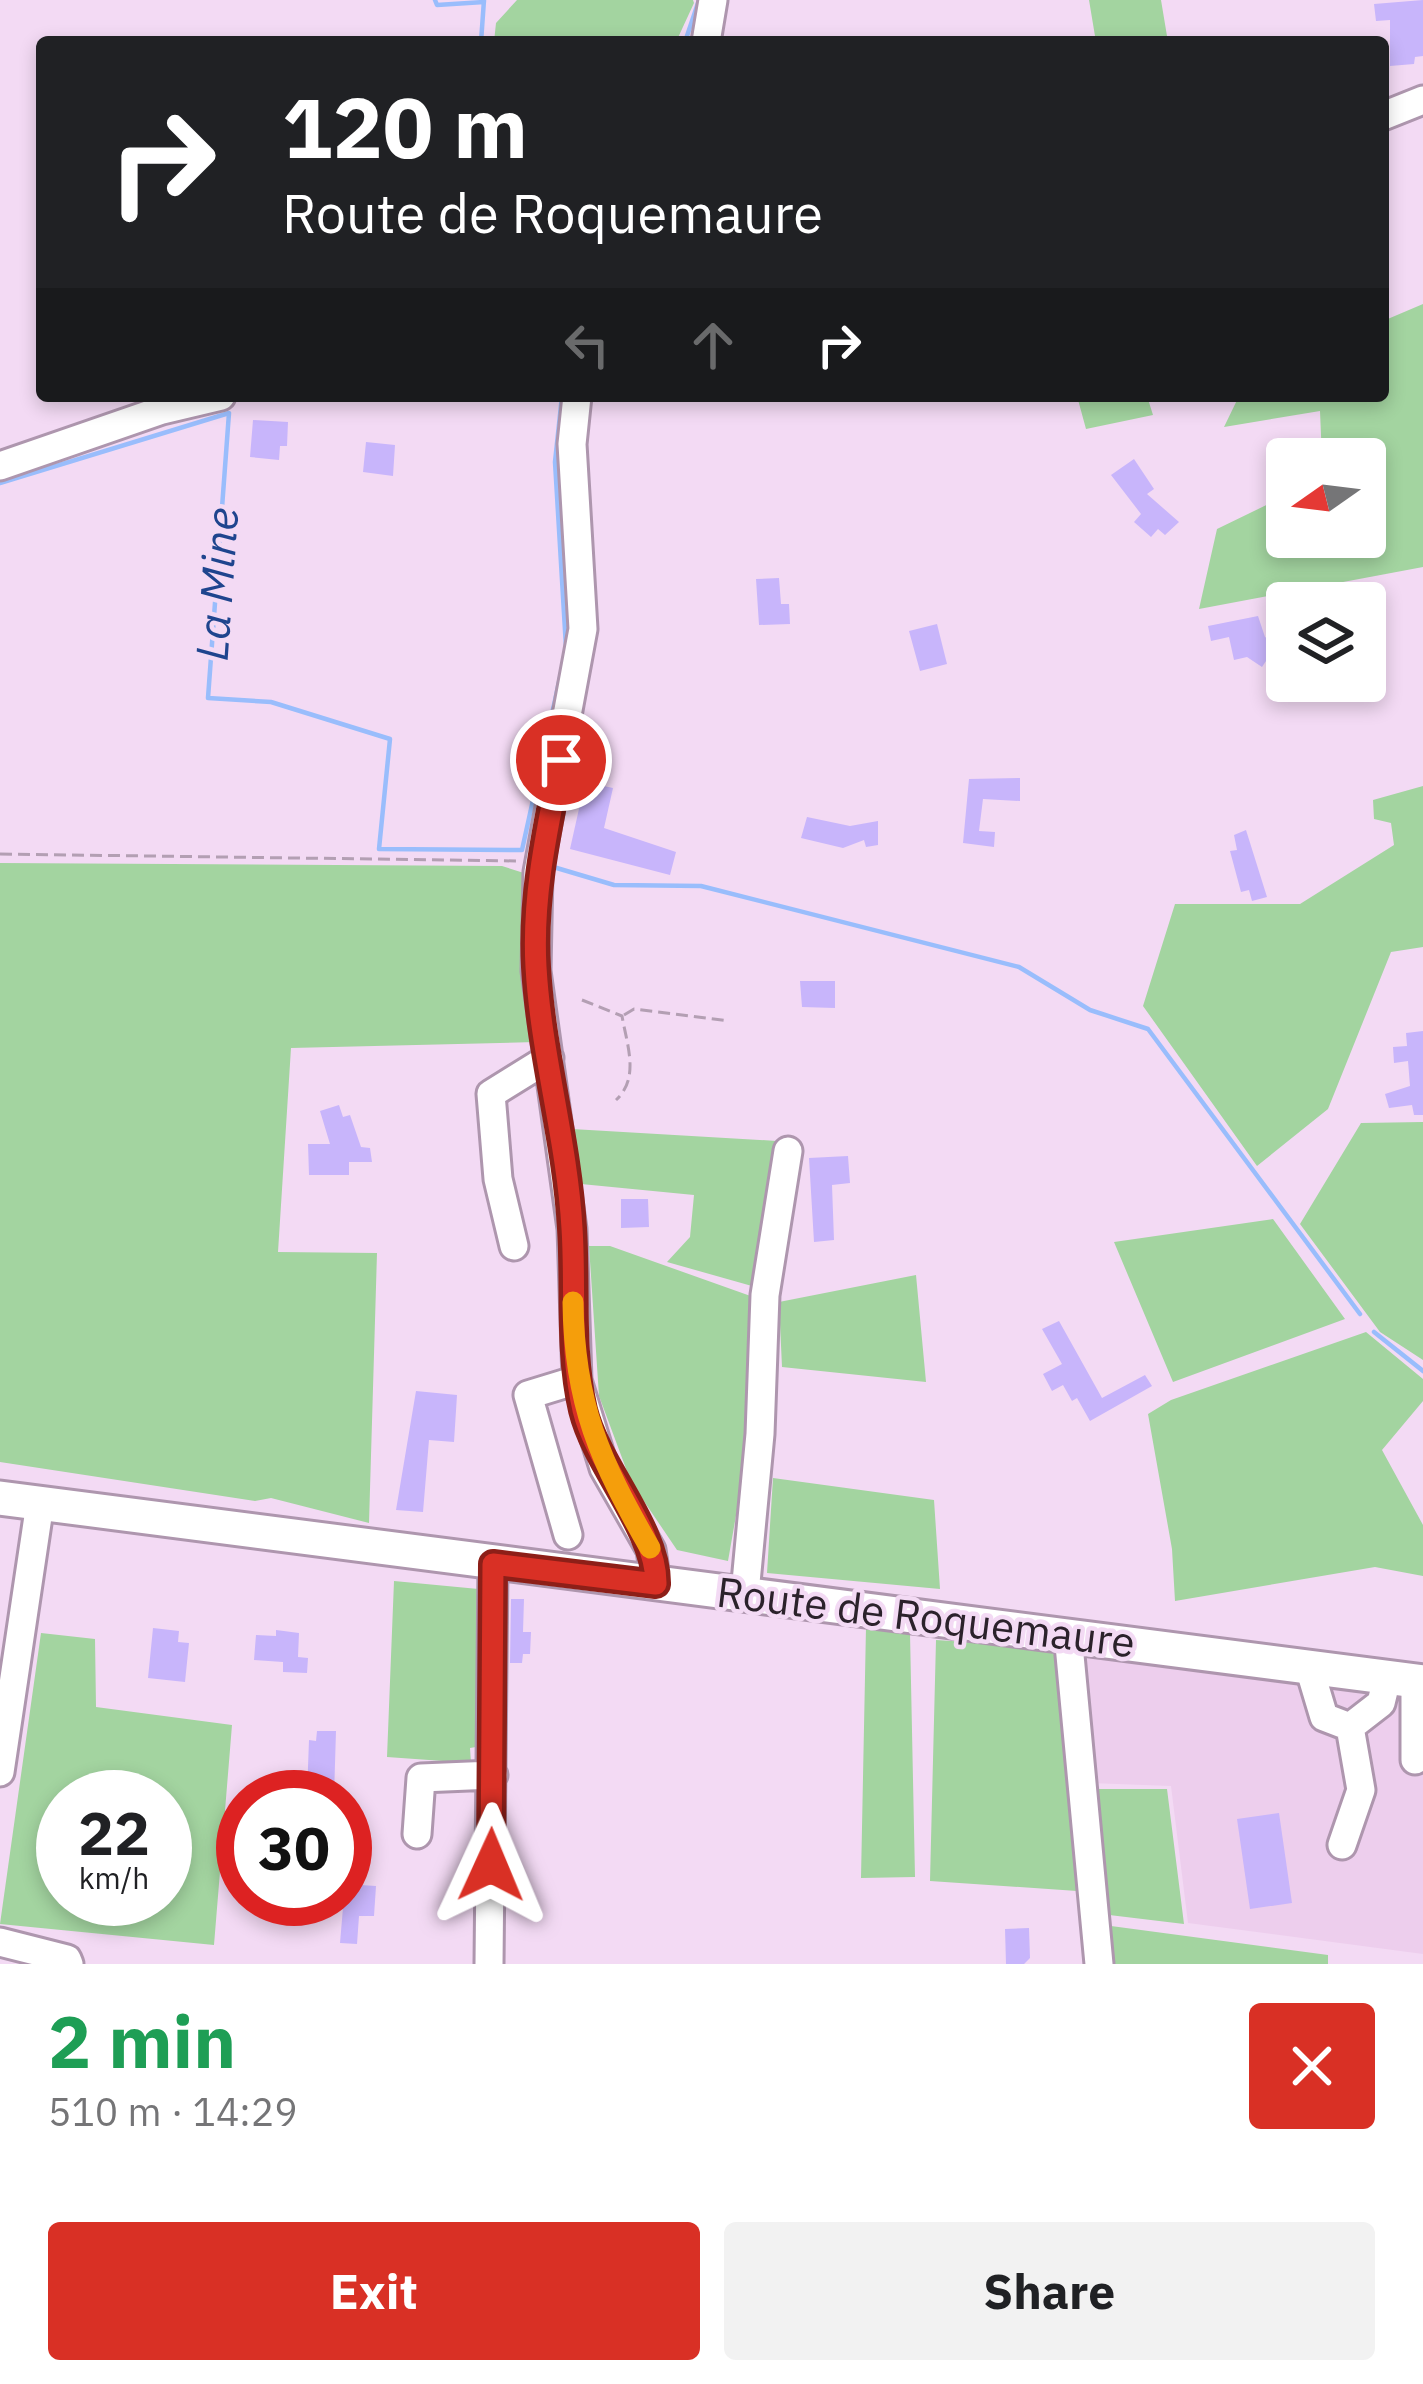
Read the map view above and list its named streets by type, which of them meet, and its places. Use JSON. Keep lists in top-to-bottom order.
{
  "streets": {
    "main road": ["Route de Roquemaure"]
  },
  "water": ["La Mine"],
  "north": "left",
  "page": {
    "turn": ["120 m", "Route de Roquemaure"],
    "speed": "22 km/h",
    "limit": "30",
    "heading": ["2 min", "510 m · 14:29"],
    "buttons": ["Exit", "Share"]
  }
}
